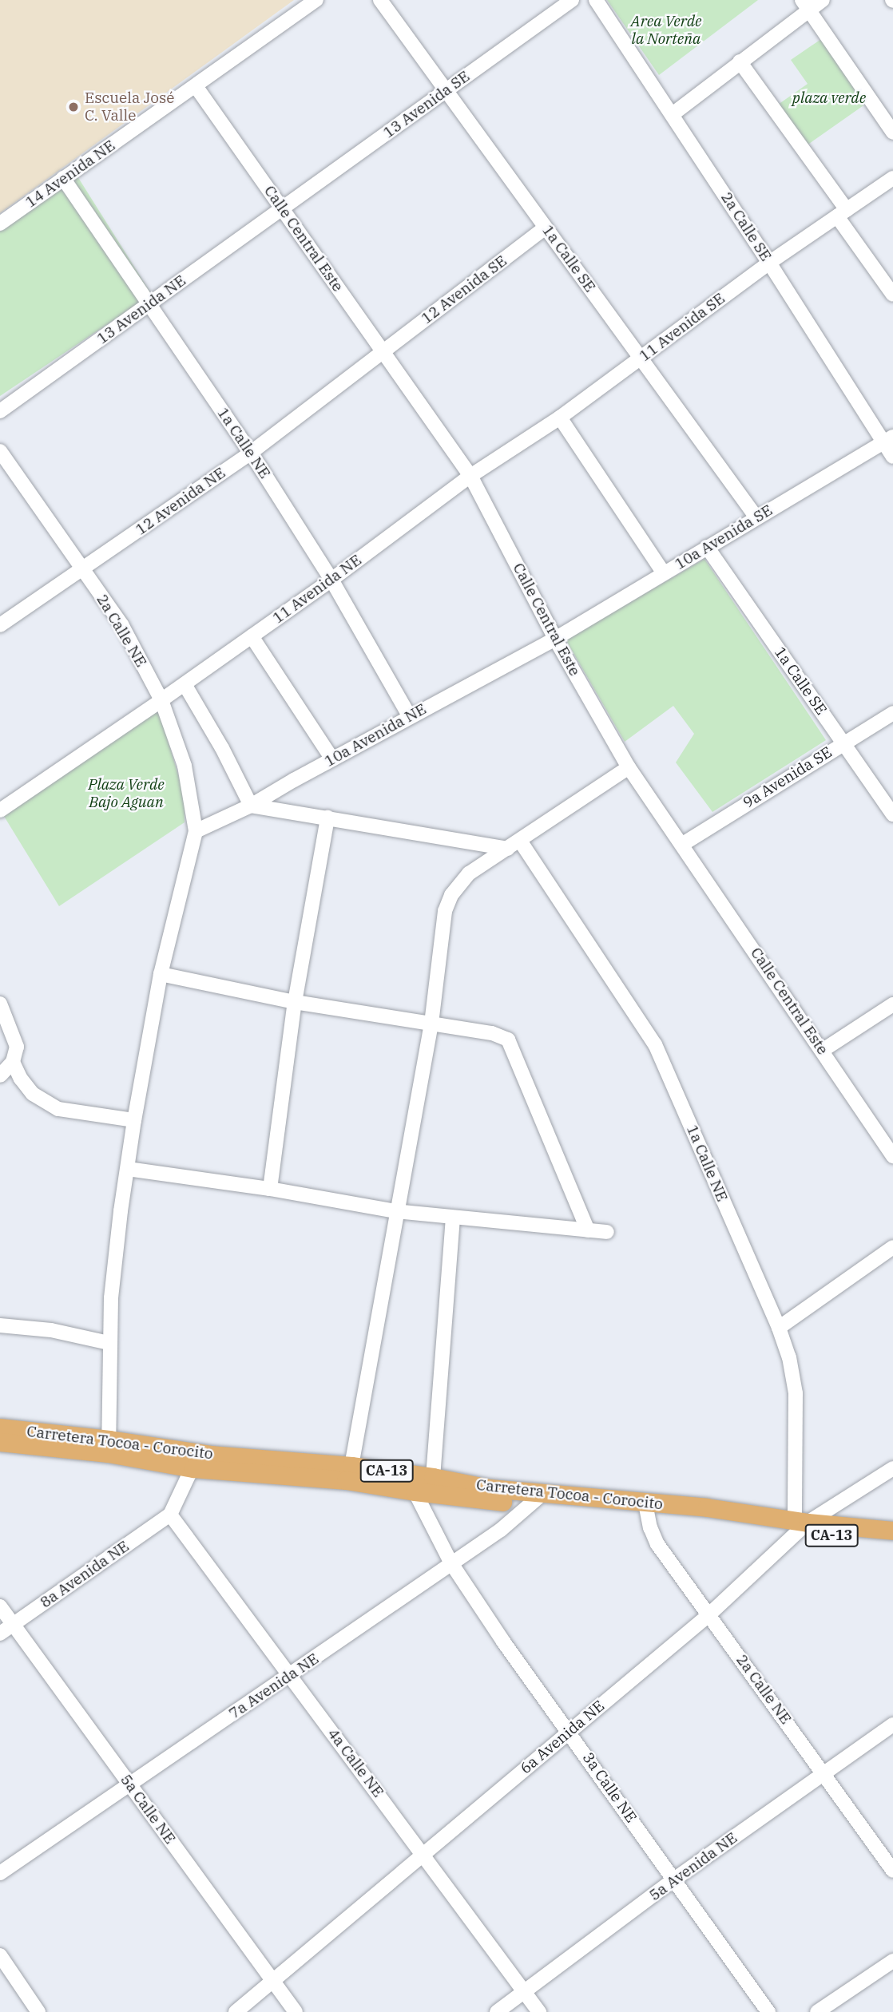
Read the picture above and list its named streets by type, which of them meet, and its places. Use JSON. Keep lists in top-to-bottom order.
{
  "streets": {
    "main road": ["Carretera Tocoa - Corocito", "CA-13"],
    "street": [
      "13 Avenida SE",
      "14 Avenida NE",
      "2a Calle SE",
      "Calle Central Este",
      "1a Calle SE",
      "12 Avenida SE",
      "13 Avenida NE",
      "11 Avenida SE",
      "1a Calle NE",
      "12 Avenida NE",
      "10a Avenida SE",
      "11 Avenida NE",
      "2a Calle NE",
      "10a Avenida NE",
      "9a Avenida SE",
      "8a Avenida NE",
      "7a Avenida NE",
      "6a Avenida NE",
      "4a Calle NE",
      "3a Calle NE",
      "5a Calle NE",
      "5a Avenida NE"
    ]
  },
  "crossings": [
    ["13 Avenida SE", "Calle Central Este"],
    ["13 Avenida SE", "1a Calle SE"],
    ["13 Avenida SE", "13 Avenida NE"],
    ["14 Avenida NE", "Calle Central Este"],
    ["14 Avenida NE", "1a Calle NE"],
    ["2a Calle SE", "11 Avenida SE"],
    ["2a Calle SE", "10a Avenida SE"],
    ["Calle Central Este", "12 Avenida SE"],
    ["Calle Central Este", "13 Avenida NE"],
    ["Calle Central Este", "11 Avenida SE"],
    ["Calle Central Este", "12 Avenida NE"],
    ["Calle Central Este", "10a Avenida SE"],
    ["Calle Central Este", "11 Avenida NE"],
    ["Calle Central Este", "10a Avenida NE"],
    ["Calle Central Este", "9a Avenida SE"],
    ["1a Calle SE", "12 Avenida SE"],
    ["1a Calle SE", "11 Avenida SE"],
    ["1a Calle SE", "10a Avenida SE"],
    ["1a Calle SE", "9a Avenida SE"],
    ["12 Avenida SE", "12 Avenida NE"],
    ["13 Avenida NE", "1a Calle NE"],
    ["11 Avenida SE", "11 Avenida NE"],
    ["1a Calle NE", "12 Avenida NE"],
    ["1a Calle NE", "11 Avenida NE"],
    ["1a Calle NE", "10a Avenida NE"],
    ["1a Calle NE", "Carretera Tocoa - Corocito"],
    ["1a Calle NE", "CA-13"],
    ["1a Calle NE", "6a Avenida NE"],
    ["12 Avenida NE", "2a Calle NE"],
    ["10a Avenida SE", "10a Avenida NE"],
    ["11 Avenida NE", "2a Calle NE"],
    ["2a Calle NE", "10a Avenida NE"],
    ["2a Calle NE", "Carretera Tocoa - Corocito"],
    ["2a Calle NE", "6a Avenida NE"],
    ["2a Calle NE", "5a Avenida NE"],
    ["Carretera Tocoa - Corocito", "CA-13"],
    ["Carretera Tocoa - Corocito", "7a Avenida NE"],
    ["Carretera Tocoa - Corocito", "6a Avenida NE"],
    ["Carretera Tocoa - Corocito", "3a Calle NE"],
    ["CA-13", "6a Avenida NE"],
    ["8a Avenida NE", "4a Calle NE"],
    ["8a Avenida NE", "5a Calle NE"],
    ["7a Avenida NE", "4a Calle NE"],
    ["7a Avenida NE", "3a Calle NE"],
    ["7a Avenida NE", "5a Calle NE"],
    ["6a Avenida NE", "4a Calle NE"],
    ["6a Avenida NE", "3a Calle NE"],
    ["6a Avenida NE", "5a Calle NE"],
    ["4a Calle NE", "5a Avenida NE"],
    ["3a Calle NE", "5a Avenida NE"]
  ],
  "parks": ["Area Verde la Norteña", "plaza verde", "Plaza Verde Bajo Aguan"],
  "places": ["Escuela José C. Valle"]
}
